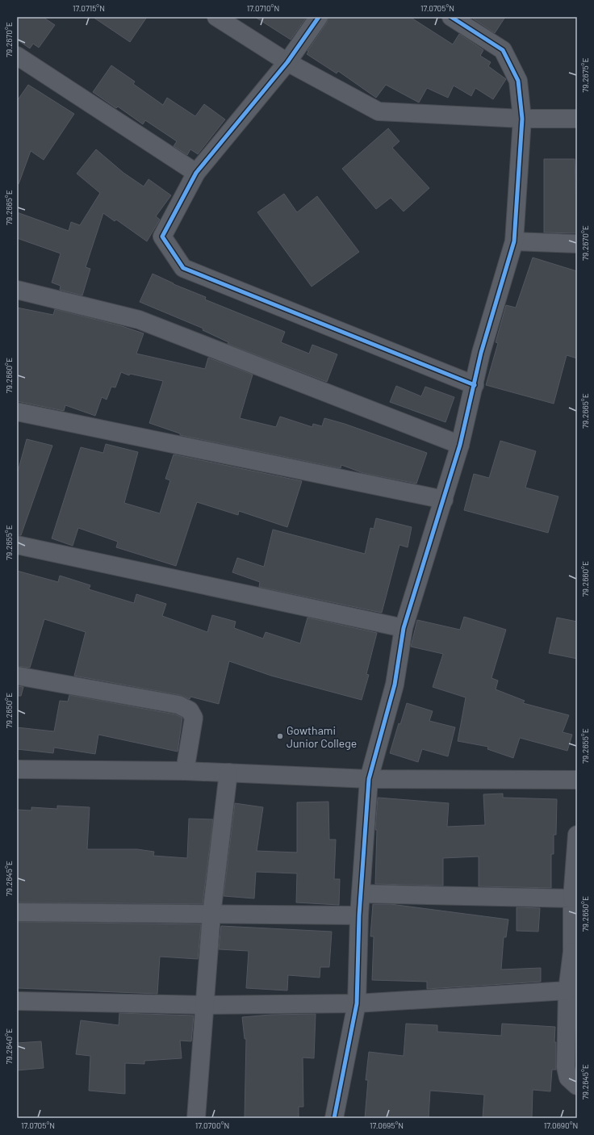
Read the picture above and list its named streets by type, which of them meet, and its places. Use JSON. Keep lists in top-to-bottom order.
{
  "places": ["Gowthami Junior College"],
  "coordinates": [
    "17.0715°N",
    "17.0710°N",
    "17.0705°N",
    "79.2670°E",
    "79.2675°E",
    "79.2665°E",
    "79.2660°E",
    "79.2655°E",
    "79.2650°E",
    "79.2645°E",
    "79.2640°E",
    "17.0700°N",
    "17.0695°N",
    "17.0690°N"
  ]
}
